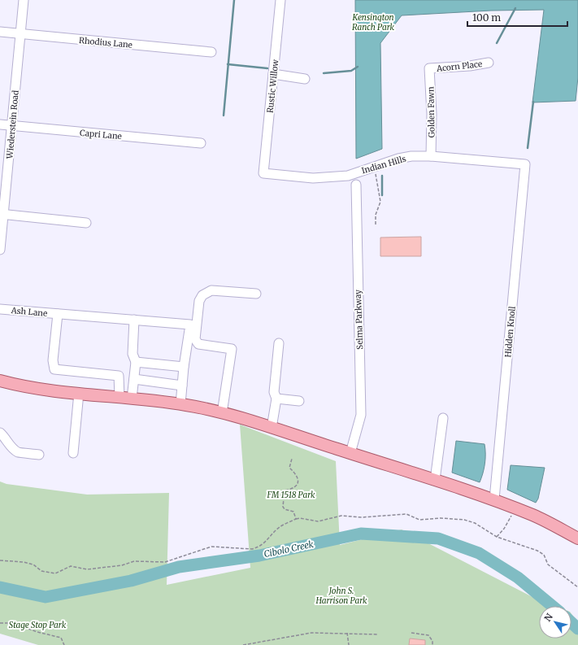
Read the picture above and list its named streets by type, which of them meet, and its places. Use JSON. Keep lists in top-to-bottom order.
{
  "streets": {
    "street": [
      "Rhodius Lane",
      "Acorn Place",
      "Rustic Willow",
      "Golden Fawn",
      "Wiederstein Road",
      "Capri Lane",
      "Indian Hills",
      "Ash Lane",
      "Selma Parkway",
      "Hidden Knoll"
    ]
  },
  "crossings": [
    ["Rhodius Lane", "Wiederstein Road"],
    ["Acorn Place", "Golden Fawn"],
    ["Rustic Willow", "Indian Hills"],
    ["Golden Fawn", "Indian Hills"],
    ["Wiederstein Road", "Capri Lane"],
    ["Indian Hills", "Hidden Knoll"]
  ],
  "water": ["Cibolo Creek"],
  "parks": [
    "Kensington Ranch Park",
    "FM 1518 Park",
    "John S. Harrison Park",
    "Stage Stop Park"
  ],
  "scale_bar": "100 m",
  "north": "top left"
}
